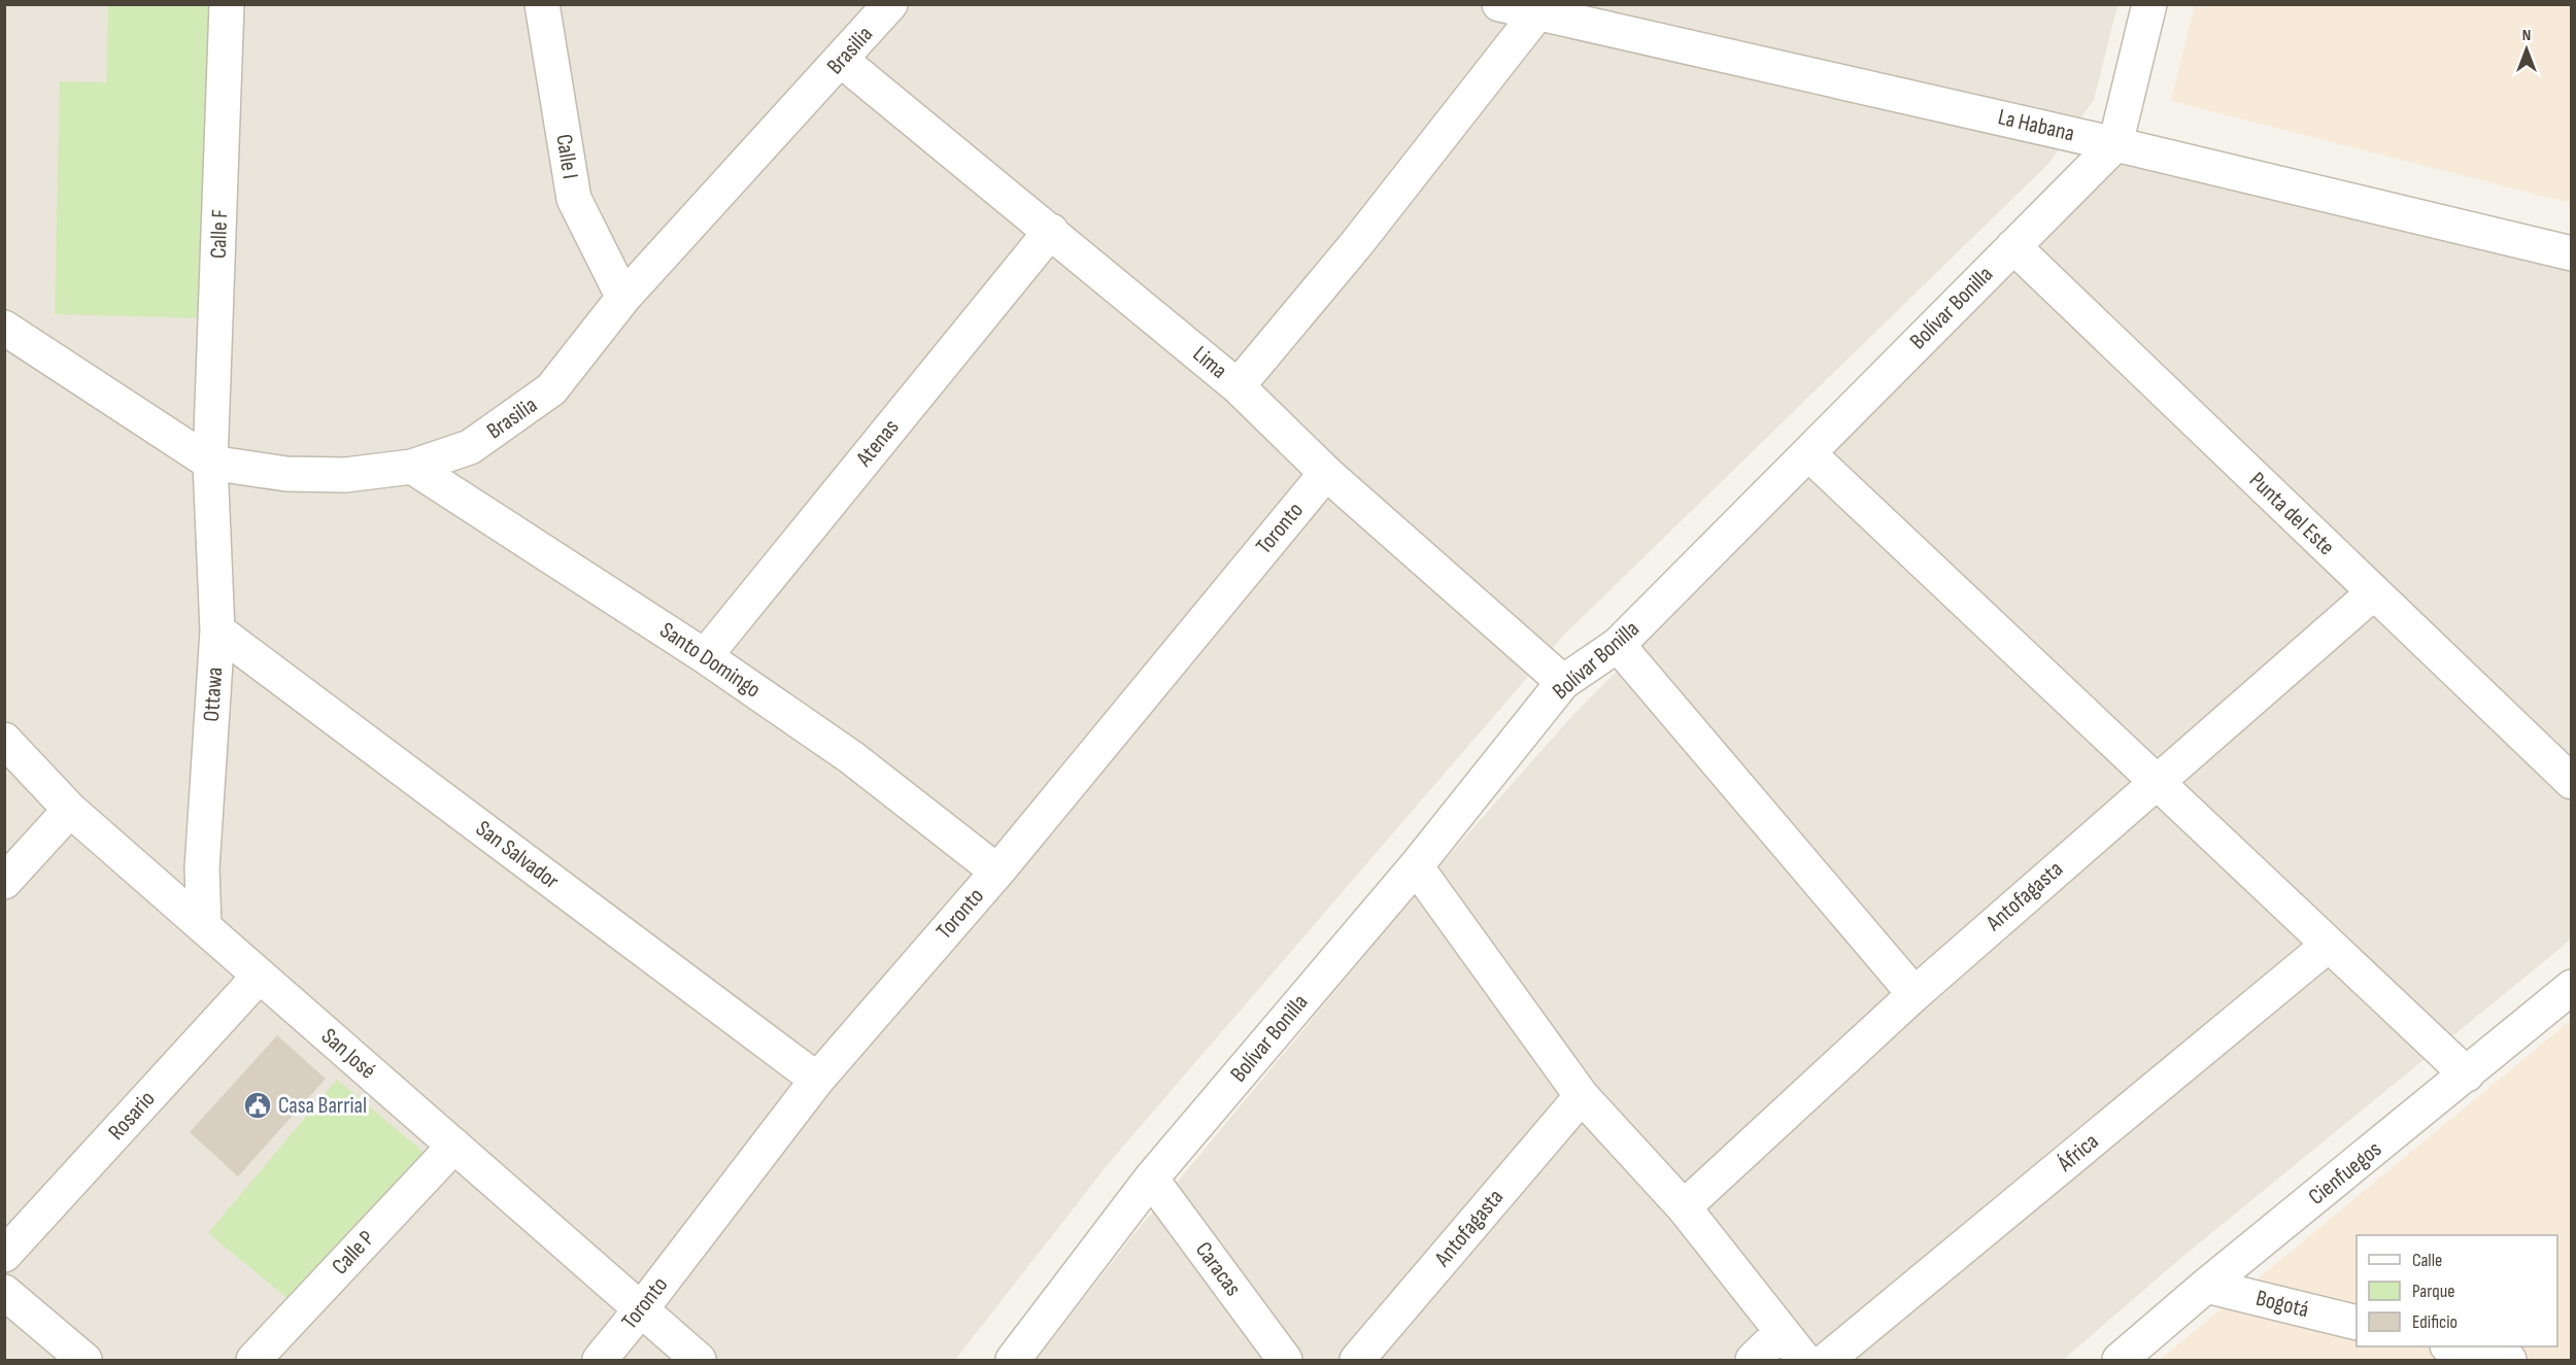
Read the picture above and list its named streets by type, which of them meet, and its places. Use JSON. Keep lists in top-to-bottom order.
{
  "streets": {
    "street": [
      "Brasilia",
      "La Habana",
      "Calle I",
      "Calle F",
      "Bolívar Bonilla",
      "Lima",
      "Atenas",
      "Punta del Este",
      "Toronto",
      "Santo Domingo",
      "Ottawa",
      "San Salvador",
      "Antofagasta",
      "San José",
      "Rosario",
      "África",
      "Cienfuegos",
      "Calle P",
      "Caracas",
      "Bogotá"
    ]
  },
  "crossings": [
    ["Brasilia", "Calle I"],
    ["Brasilia", "Calle F"],
    ["Brasilia", "Lima"],
    ["Brasilia", "Santo Domingo"],
    ["Brasilia", "Ottawa"],
    ["La Habana", "Bolívar Bonilla"],
    ["Calle F", "Ottawa"],
    ["Bolívar Bonilla", "Lima"],
    ["Bolívar Bonilla", "Punta del Este"],
    ["Bolívar Bonilla", "Caracas"],
    ["Lima", "Atenas"],
    ["Lima", "Toronto"],
    ["Atenas", "Santo Domingo"],
    ["Punta del Este", "Antofagasta"],
    ["Toronto", "Santo Domingo"],
    ["Toronto", "San Salvador"],
    ["Toronto", "San José"],
    ["Ottawa", "San Salvador"],
    ["Ottawa", "San José"],
    ["San José", "Rosario"],
    ["San José", "Calle P"],
    ["Cienfuegos", "Bogotá"]
  ],
  "places": {
    "public building": ["Casa Barrial"]
  },
  "legend": ["Calle", "Parque", "Edificio"],
  "north": "top"
}
